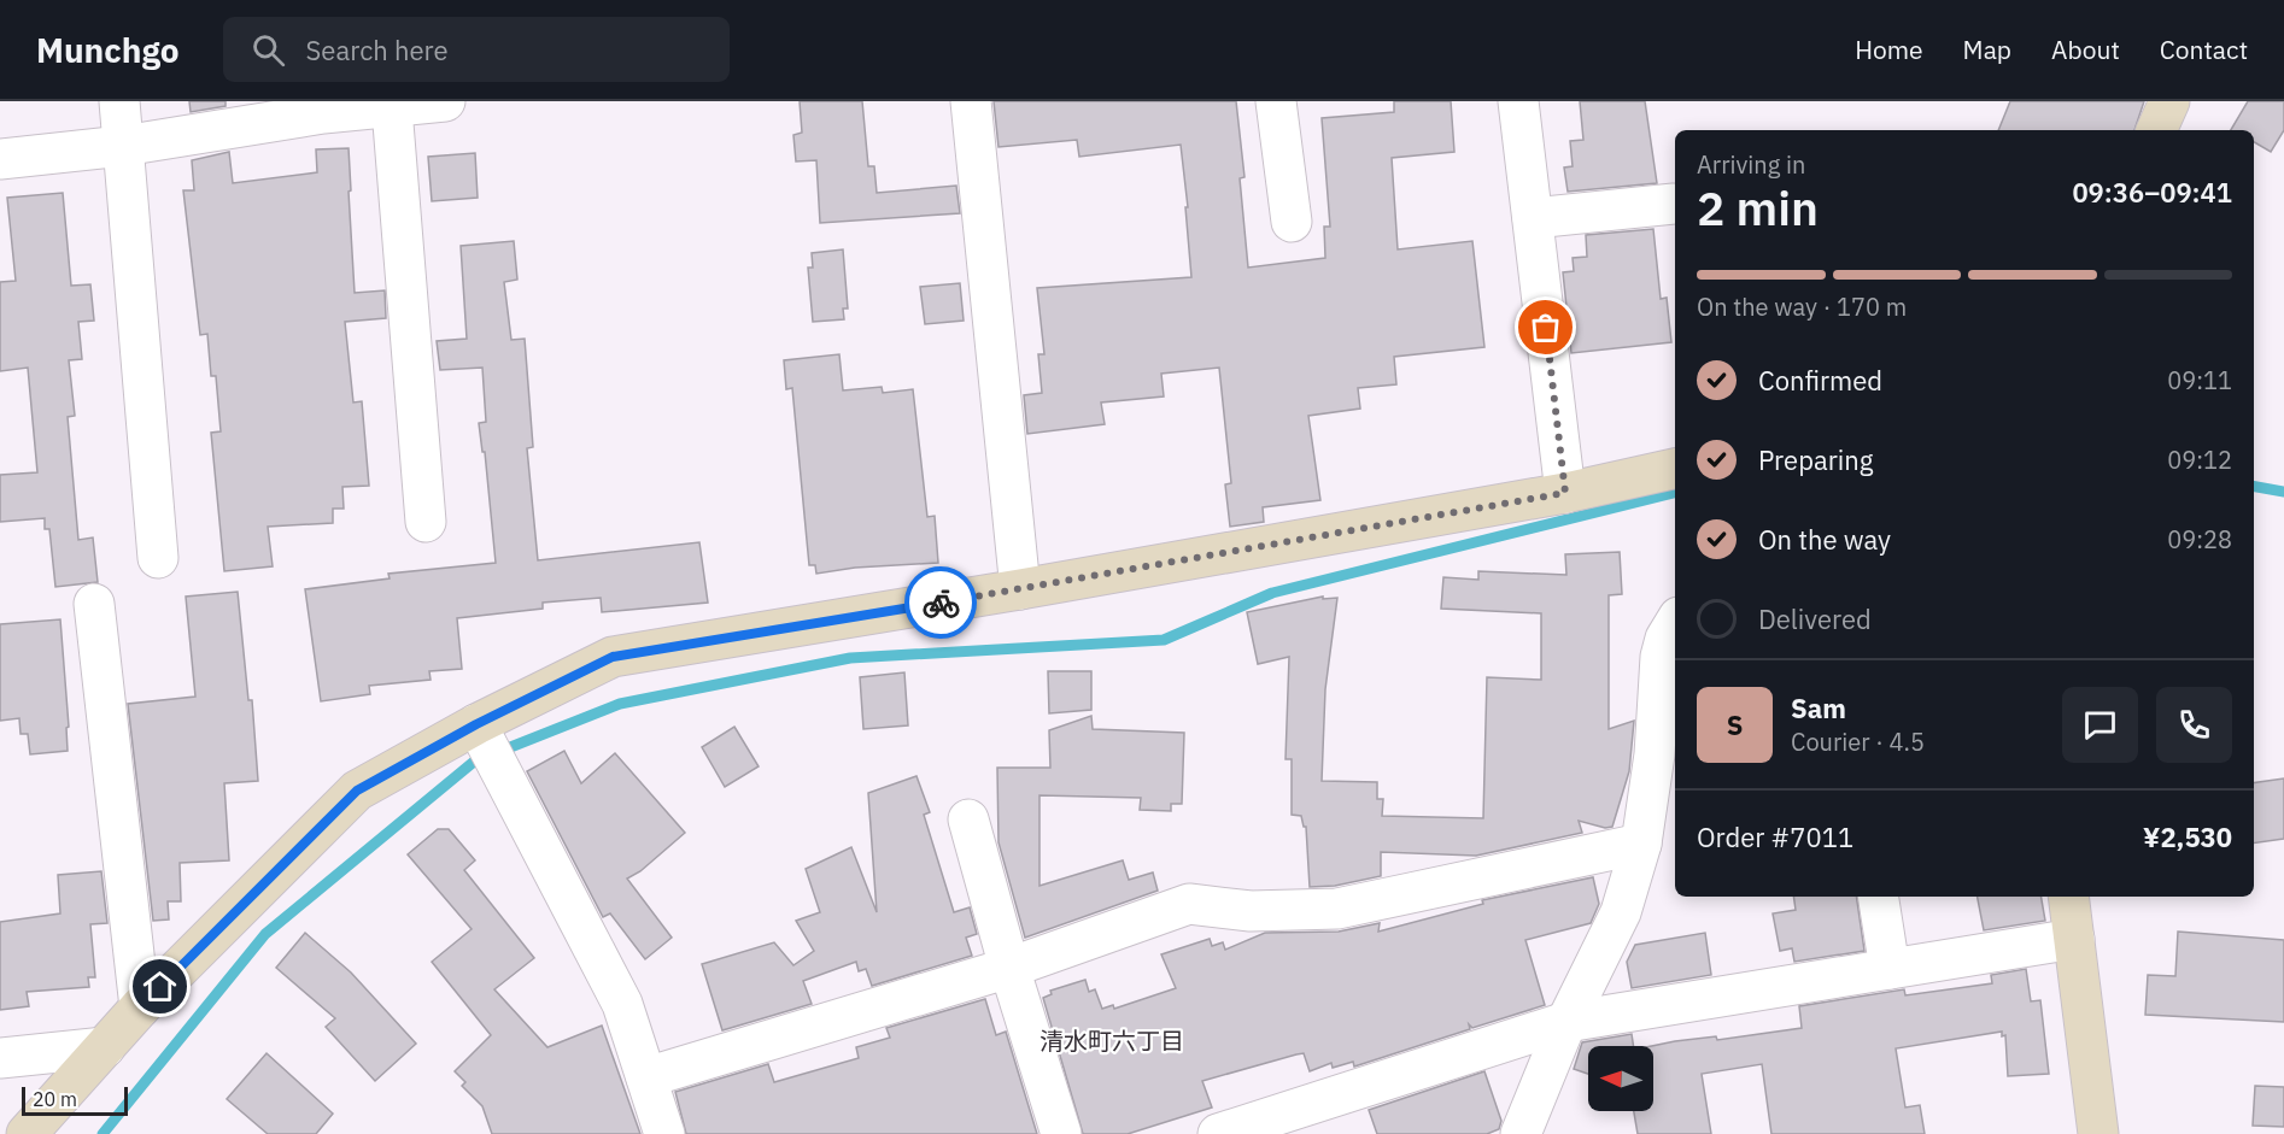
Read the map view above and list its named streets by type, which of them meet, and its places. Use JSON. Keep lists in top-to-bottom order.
{
  "districts": ["清水町六丁目"],
  "scale_bar": "20 m",
  "north": "left",
  "page": {
    "header": "Munchgo",
    "search": "Search here",
    "nav": [
      "Home",
      "Map",
      "About",
      "Contact"
    ],
    "heading": ["2 min", "Arriving in", "09:36–09:41"],
    "panel": [
      "Sam",
      "Courier · 4.5",
      "Order #7011",
      "¥2,530"
    ],
    "bar": "On the way · 170 m",
    "list": [
      ["Confirmed", "09:11"],
      ["Preparing", "09:12"],
      ["On the way", "09:28"],
      "Delivered"
    ],
    "round": "S",
    "scale": "20 m"
  }
}
